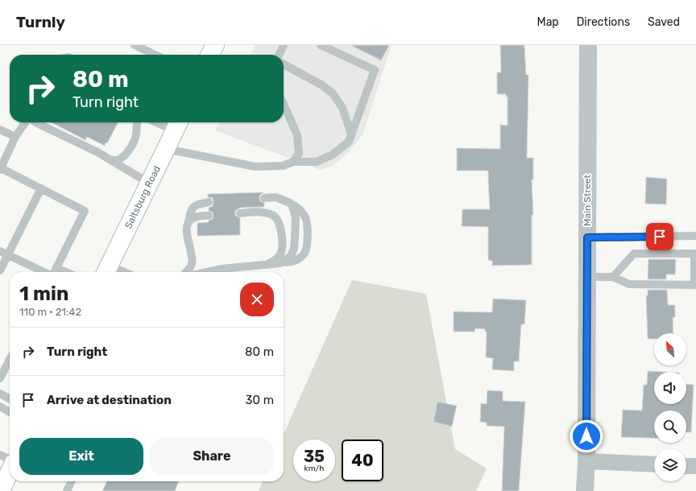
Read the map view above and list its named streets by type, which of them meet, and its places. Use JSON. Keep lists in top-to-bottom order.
{
  "streets": {
    "main road": ["Saltsburg Road"],
    "street": ["Main Street"]
  },
  "north": "top left",
  "page": {
    "header": "Turnly",
    "nav": ["Map", "Directions", "Saved"],
    "turn": ["80 m", "Turn right"],
    "heading": ["1 min", "110 m · 21:42"],
    "list": [
      {
        "name": "Turn right",
        "value": "80 m"
      },
      {
        "name": "Arrive at destination",
        "value": "30 m"
      }
    ],
    "buttons": ["Exit", "Share"],
    "speed": "35 km/h",
    "limit": "40"
  }
}
